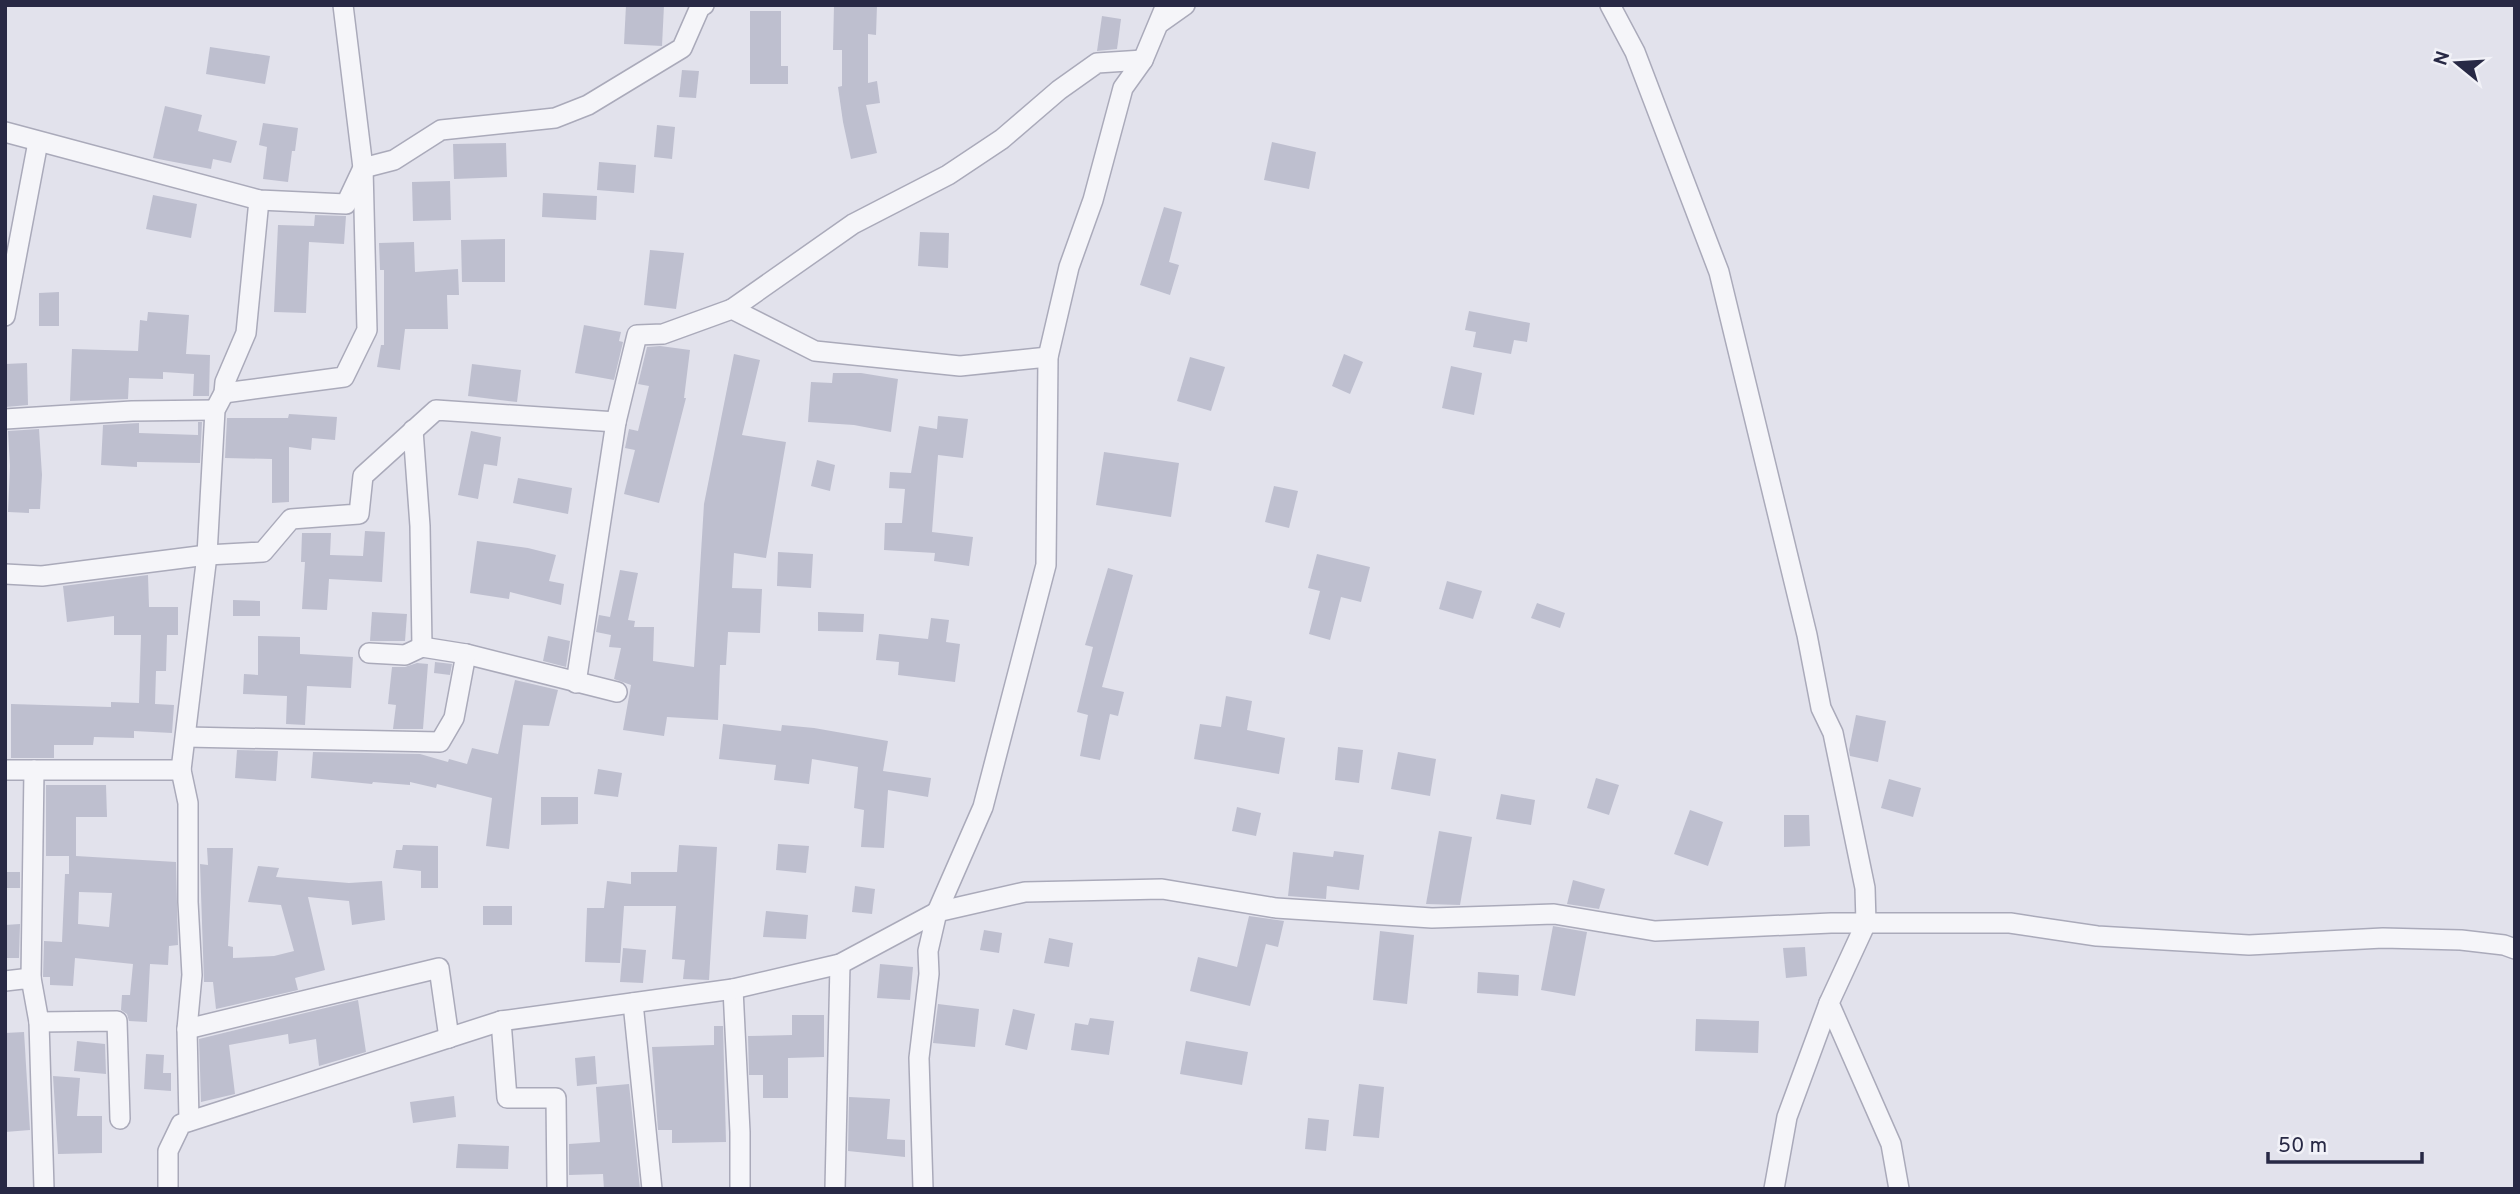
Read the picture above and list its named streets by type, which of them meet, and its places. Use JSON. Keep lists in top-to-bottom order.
{
  "scale_bar": "50 m",
  "north": "left"
}
